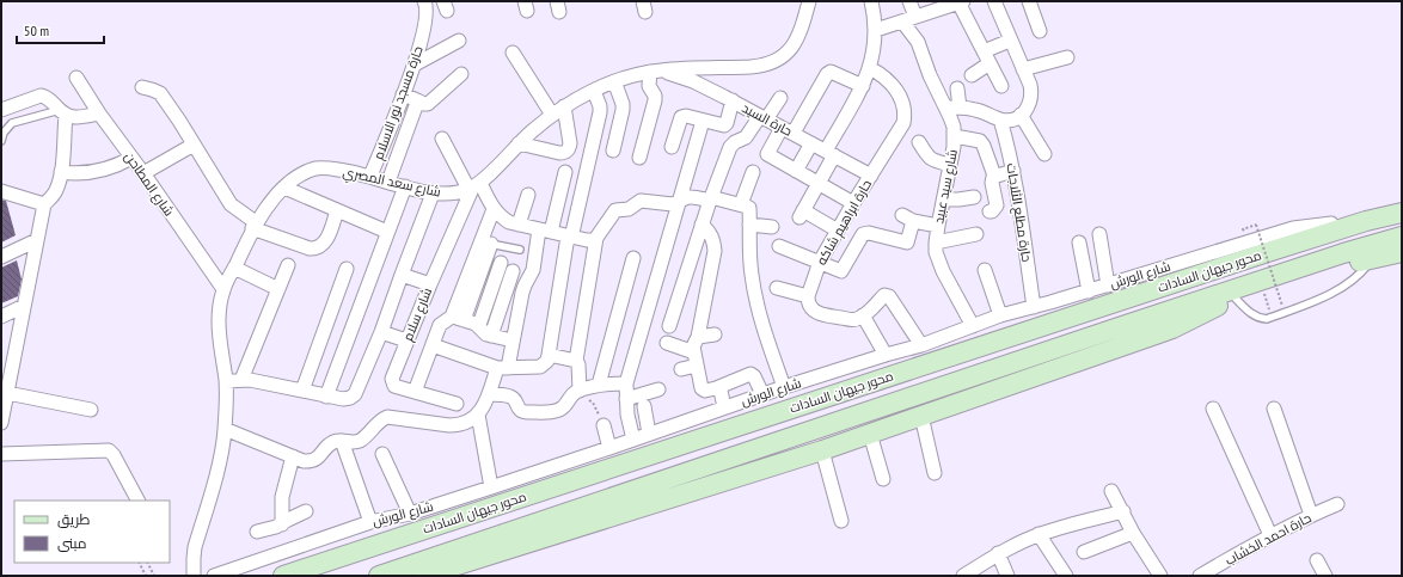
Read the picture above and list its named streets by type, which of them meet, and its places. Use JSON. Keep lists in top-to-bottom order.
{
  "streets": {
    "main road": ["محور جيهان السادات"],
    "street": [
      "حارة مسجد نور الاسلام",
      "حارة السيد",
      "شارع سعد المصري",
      "شارع المطاحن",
      "شارع سيد عبيد",
      "حارة مطلع الثلاجات",
      "حارة ابراهيم شاكه",
      "شارع الورش",
      "شارع سلام",
      "حارة احمد الخشاب"
    ]
  },
  "crossings": [
    ["حارة مسجد نور الاسلام", "شارع سعد المصري"],
    ["حارة السيد", "حارة ابراهيم شاكه"],
    ["شارع سعد المصري", "شارع المطاحن"],
    ["شارع سعد المصري", "شارع سلام"],
    ["شارع سيد عبيد", "شارع الورش"],
    ["حارة مطلع الثلاجات", "شارع الورش"]
  ],
  "legend": ["طريق", "مبنى"],
  "scale_bar": "50 m"
}
